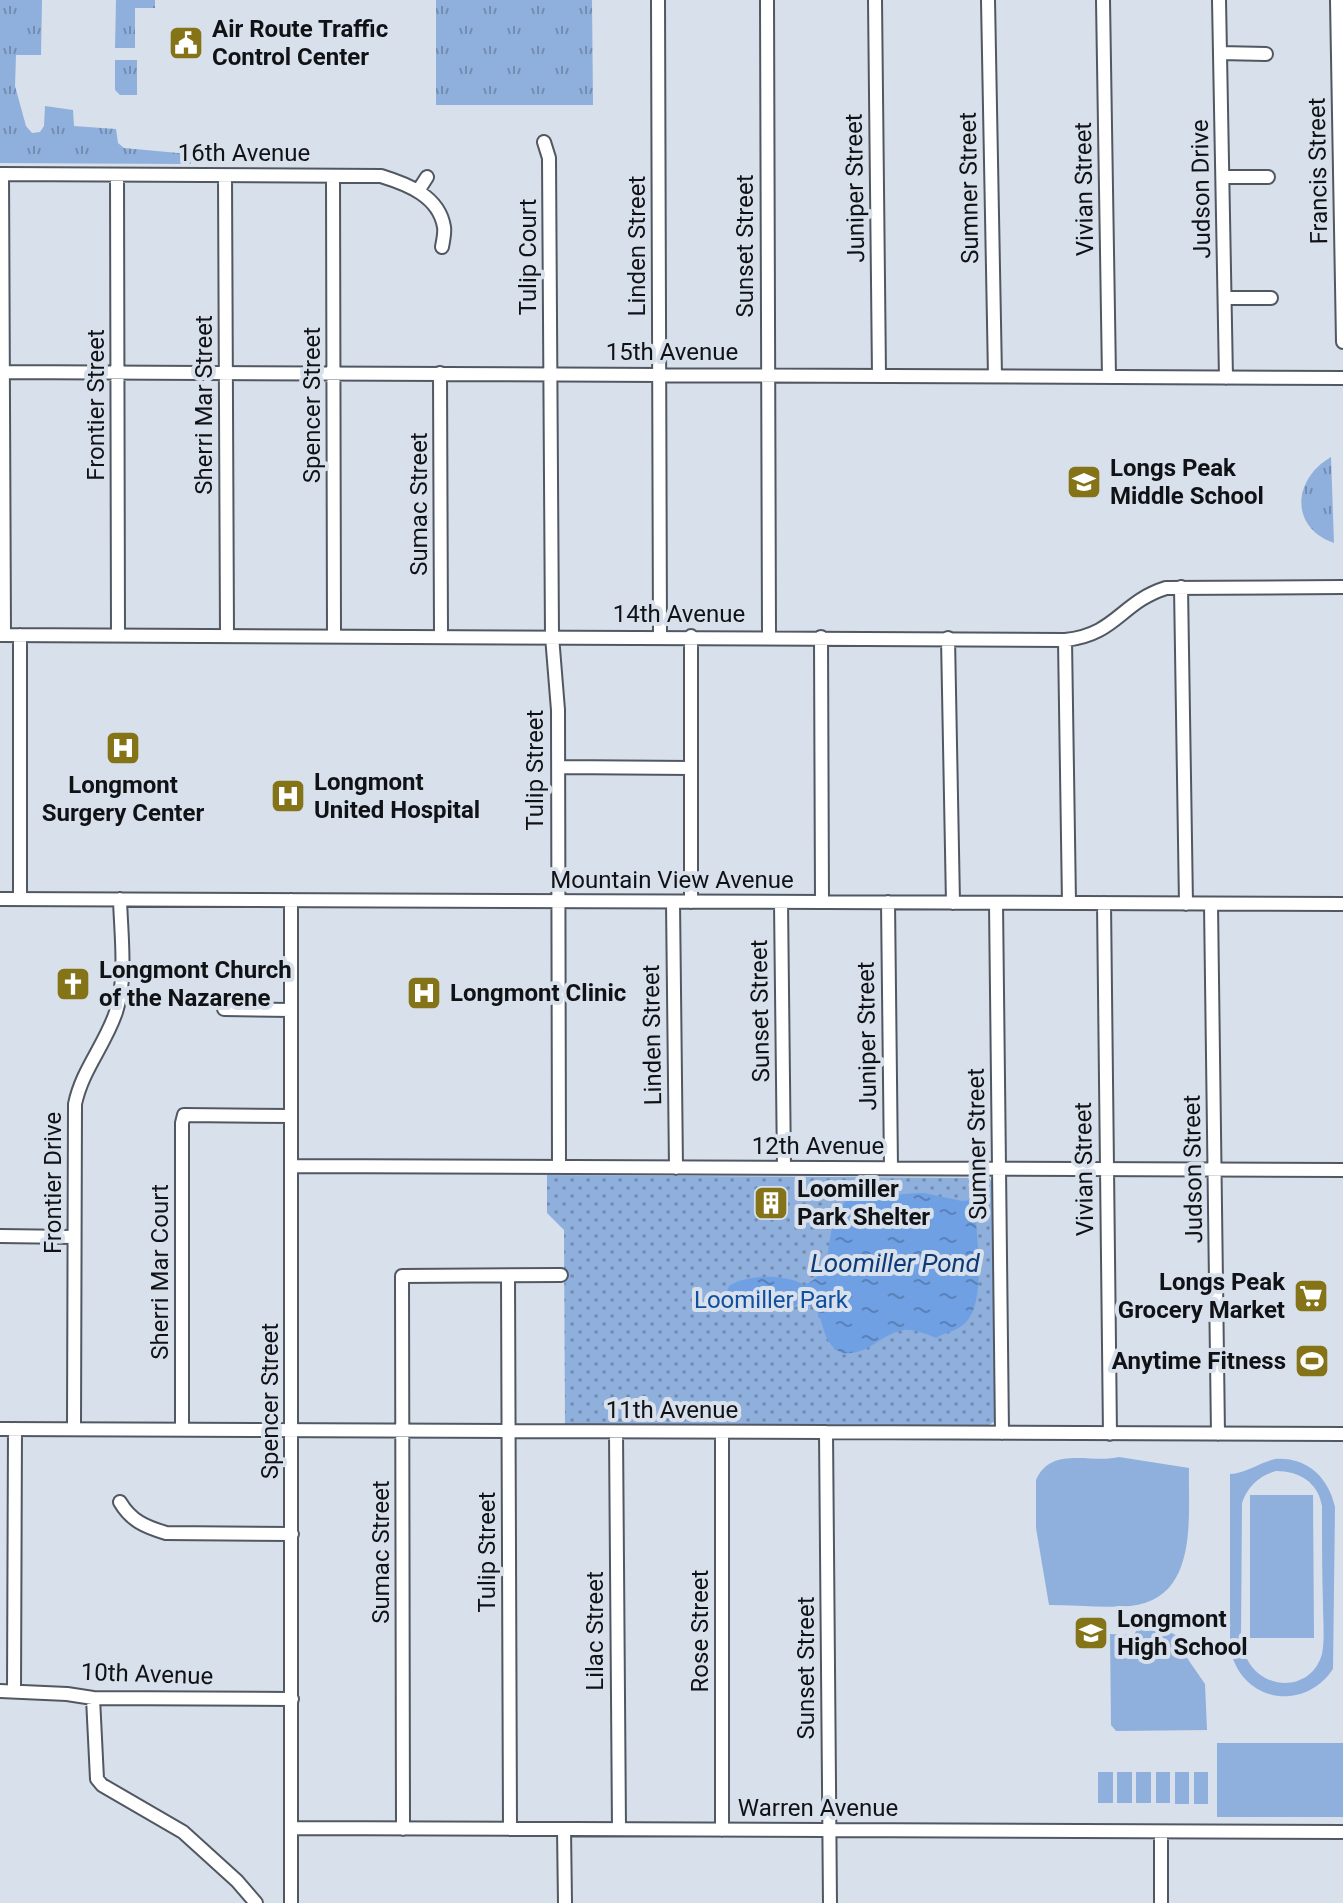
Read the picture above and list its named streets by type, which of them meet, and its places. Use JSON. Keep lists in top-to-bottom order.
{
  "streets": {
    "street": [
      "16th Avenue",
      "Francis Street",
      "Juniper Street",
      "Sumner Street",
      "Vivian Street",
      "Judson Drive",
      "Linden Street",
      "Sunset Street",
      "Tulip Court",
      "15th Avenue",
      "Frontier Street",
      "Sherri Mar Street",
      "Spencer Street",
      "Sumac Street",
      "14th Avenue",
      "Tulip Street",
      "Mountain View Avenue",
      "12th Avenue",
      "Judson Street",
      "Frontier Drive",
      "Sherri Mar Court",
      "11th Avenue",
      "Lilac Street",
      "Rose Street",
      "10th Avenue",
      "Warren Avenue"
    ]
  },
  "crossings": [
    ["16th Avenue", "Frontier Street"],
    ["16th Avenue", "Sherri Mar Street"],
    ["16th Avenue", "Spencer Street"],
    ["Juniper Street", "15th Avenue"],
    ["Juniper Street", "Mountain View Avenue"],
    ["Juniper Street", "12th Avenue"],
    ["Sumner Street", "15th Avenue"],
    ["Sumner Street", "Mountain View Avenue"],
    ["Sumner Street", "12th Avenue"],
    ["Sumner Street", "11th Avenue"],
    ["Vivian Street", "15th Avenue"],
    ["Vivian Street", "Mountain View Avenue"],
    ["Vivian Street", "12th Avenue"],
    ["Vivian Street", "11th Avenue"],
    ["Judson Drive", "15th Avenue"],
    ["Linden Street", "15th Avenue"],
    ["Linden Street", "14th Avenue"],
    ["Linden Street", "Mountain View Avenue"],
    ["Linden Street", "12th Avenue"],
    ["Sunset Street", "15th Avenue"],
    ["Sunset Street", "14th Avenue"],
    ["Sunset Street", "Mountain View Avenue"],
    ["Sunset Street", "12th Avenue"],
    ["Sunset Street", "11th Avenue"],
    ["Sunset Street", "Warren Avenue"],
    ["Tulip Court", "15th Avenue"],
    ["Tulip Court", "Tulip Street"],
    ["15th Avenue", "Frontier Street"],
    ["15th Avenue", "Sherri Mar Street"],
    ["15th Avenue", "Spencer Street"],
    ["15th Avenue", "Sumac Street"],
    ["15th Avenue", "Tulip Street"],
    ["Frontier Street", "14th Avenue"],
    ["Sherri Mar Street", "14th Avenue"],
    ["Spencer Street", "14th Avenue"],
    ["Spencer Street", "Mountain View Avenue"],
    ["Spencer Street", "12th Avenue"],
    ["Spencer Street", "Sherri Mar Court"],
    ["Spencer Street", "11th Avenue"],
    ["Spencer Street", "10th Avenue"],
    ["Spencer Street", "Warren Avenue"],
    ["Sumac Street", "14th Avenue"],
    ["Sumac Street", "Tulip Street"],
    ["Sumac Street", "11th Avenue"],
    ["Sumac Street", "Warren Avenue"],
    ["14th Avenue", "Tulip Street"],
    ["Tulip Street", "Mountain View Avenue"],
    ["Tulip Street", "12th Avenue"],
    ["Tulip Street", "11th Avenue"],
    ["Tulip Street", "Warren Avenue"],
    ["Mountain View Avenue", "Judson Street"],
    ["Mountain View Avenue", "Frontier Drive"],
    ["12th Avenue", "Judson Street"],
    ["Judson Street", "11th Avenue"],
    ["Frontier Drive", "11th Avenue"],
    ["Sherri Mar Court", "11th Avenue"],
    ["11th Avenue", "Lilac Street"],
    ["11th Avenue", "Rose Street"],
    ["Lilac Street", "Warren Avenue"],
    ["Rose Street", "Warren Avenue"]
  ],
  "water": ["Loomiller Pond"],
  "parks": ["Loomiller Park"],
  "places": {
    "public building": ["Air Route Traffic Control Center"],
    "school or university": ["Longs Peak Middle School", "Longmont High School"],
    "hospital": ["Longmont Surgery Center", "Longmont United Hospital", "Longmont Clinic"],
    "church": ["Longmont Church of the Nazarene"],
    "building": ["Loomiller Park Shelter"],
    "supermarket": ["Longs Peak Grocery Market"],
    "sports": ["Anytime Fitness"]
  }
}
